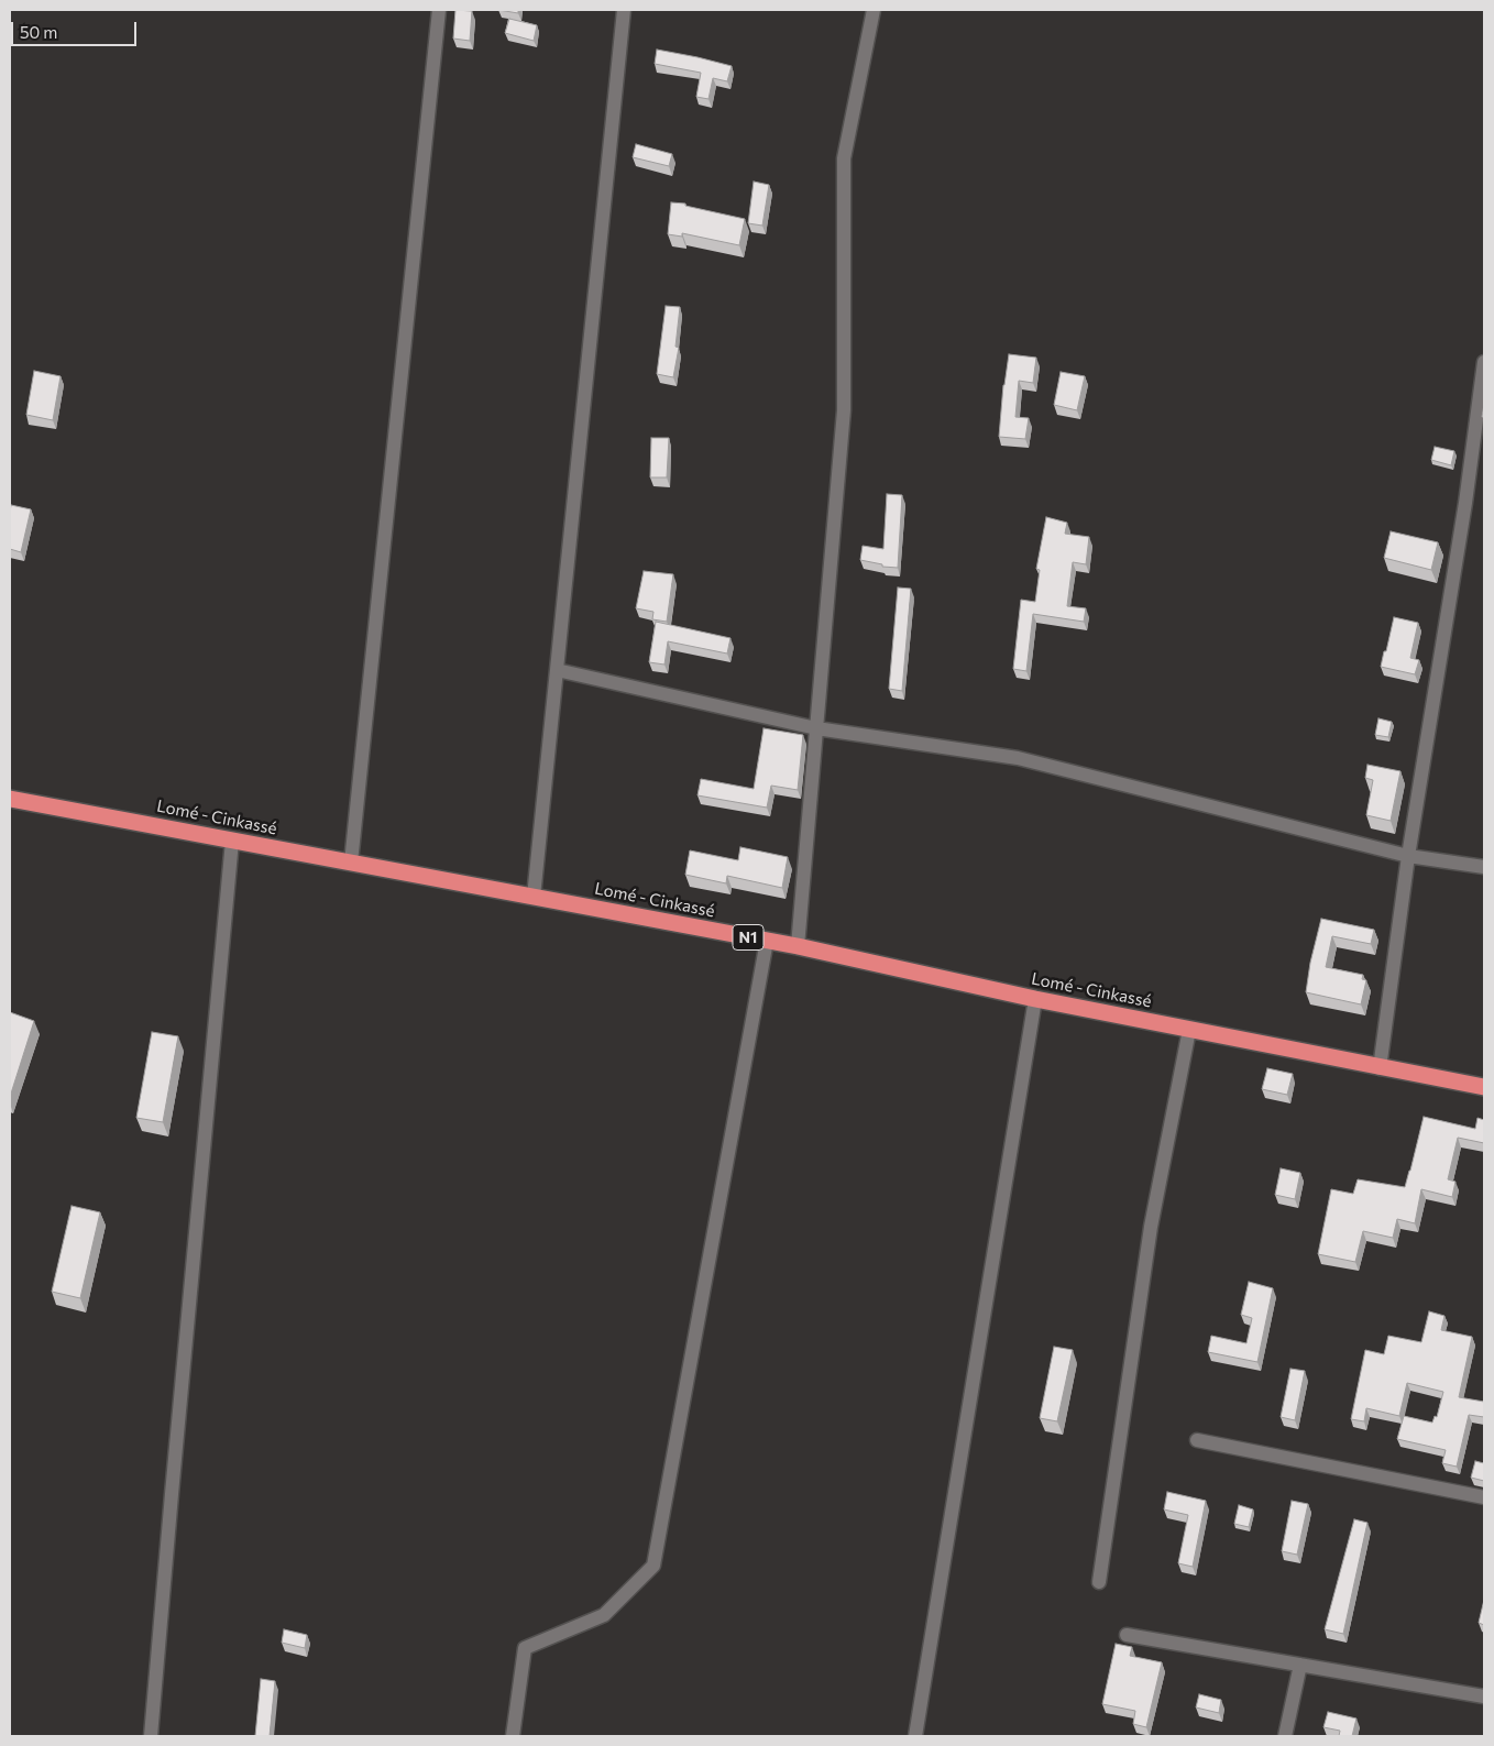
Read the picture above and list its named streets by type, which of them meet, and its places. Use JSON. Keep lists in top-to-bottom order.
{
  "streets": {
    "highway": ["Lomé - Cinkassé", "N1"]
  },
  "scale_bar": "50 m"
}
